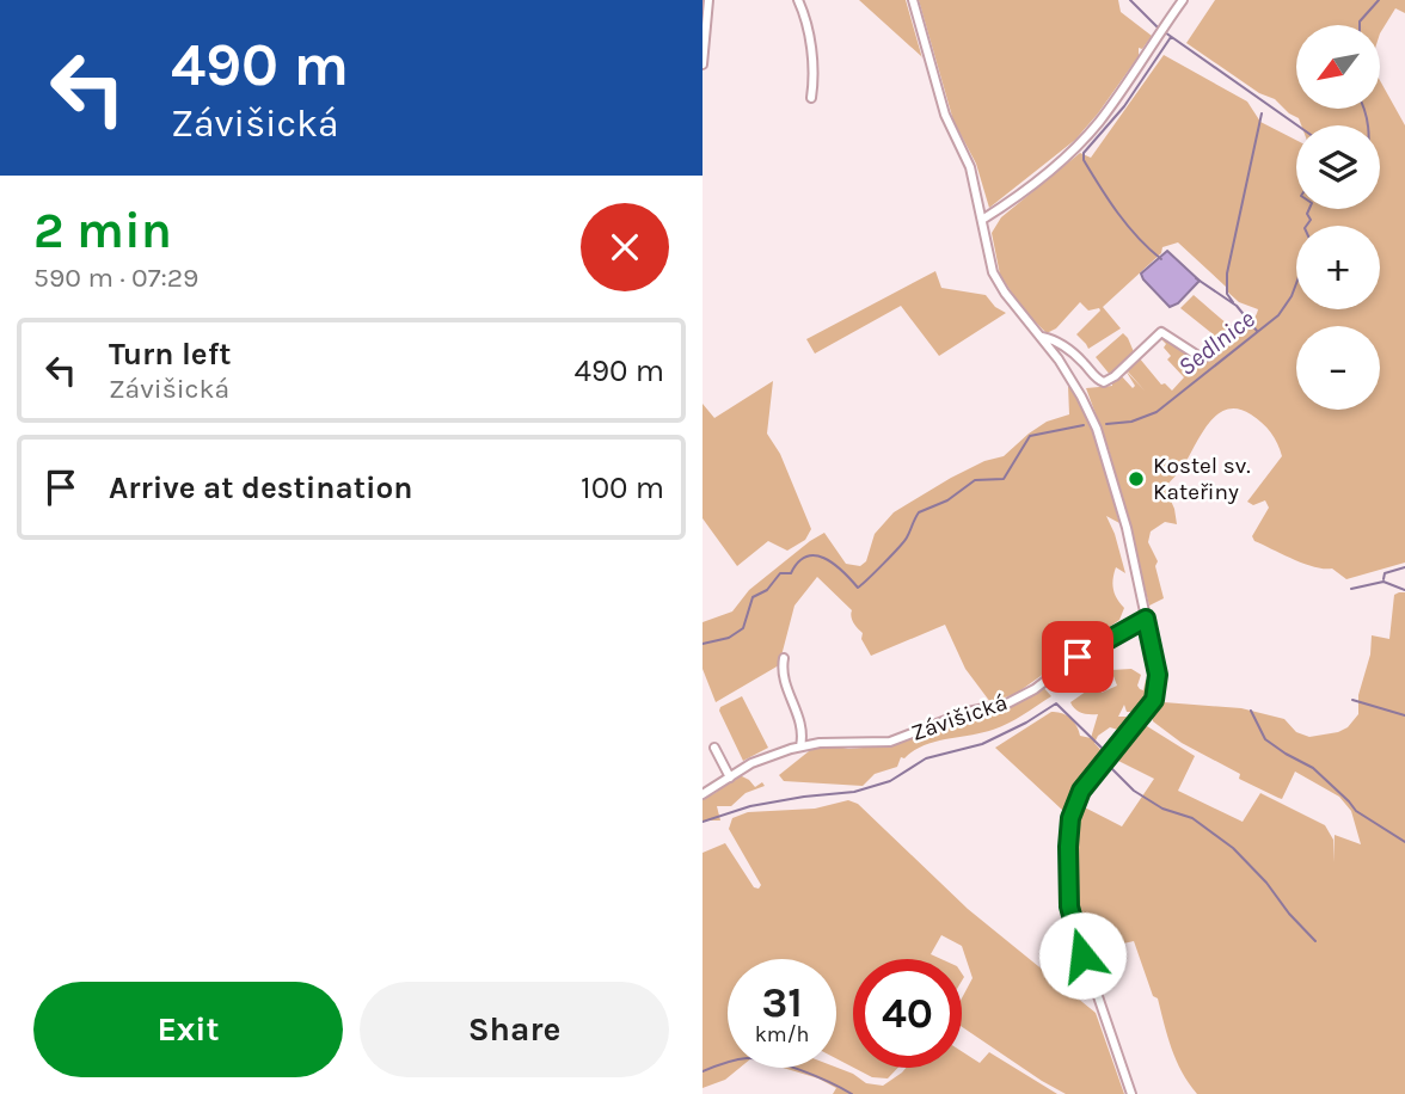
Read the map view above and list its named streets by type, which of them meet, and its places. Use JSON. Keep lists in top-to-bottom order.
{
  "streets": {
    "street": ["Závišická"]
  },
  "water": ["Sedlnice"],
  "places": ["Kostel sv. Kateřiny"],
  "north": "bottom left",
  "page": {
    "turn": ["490 m", "Závišická"],
    "map_buttons": ["+", "−"],
    "heading": ["2 min", "590 m · 07:29"],
    "list": [
      {
        "name": "Turn left",
        "note": "Závišická",
        "value": "490 m"
      },
      {
        "name": "Arrive at destination",
        "value": "100 m"
      }
    ],
    "speed": "31 km/h",
    "limit": "40",
    "buttons": ["Exit", "Share"]
  }
}
